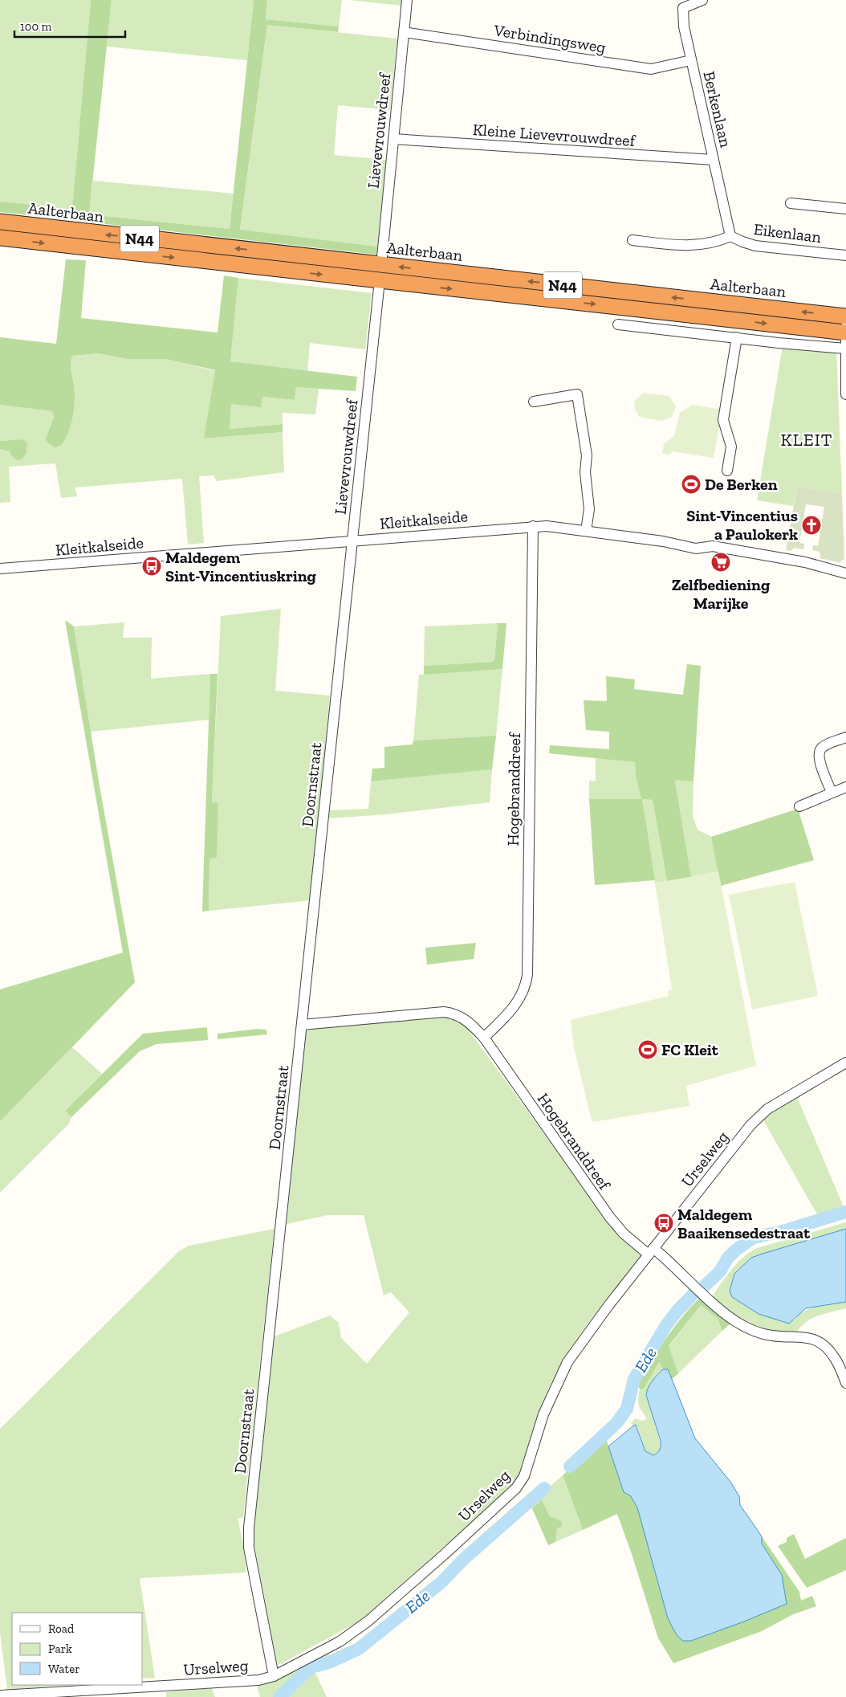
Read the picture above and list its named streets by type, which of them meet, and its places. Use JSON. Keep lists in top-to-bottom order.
{
  "streets": {
    "highway": ["Aalterbaan", "N44"],
    "street": [
      "Verbindingsweg",
      "Berkenlaan",
      "Lievevrouwdreef",
      "Kleine Lievevrouwdreef",
      "Eikenlaan",
      "Kleitkalseide",
      "Doornstraat",
      "Hogebranddreef",
      "Urselweg"
    ]
  },
  "crossings": [
    ["Verbindingsweg", "Berkenlaan"],
    ["Verbindingsweg", "Lievevrouwdreef"],
    ["Berkenlaan", "Kleine Lievevrouwdreef"],
    ["Berkenlaan", "Eikenlaan"],
    ["Lievevrouwdreef", "Kleine Lievevrouwdreef"],
    ["Lievevrouwdreef", "Aalterbaan"],
    ["Lievevrouwdreef", "Kleitkalseide"],
    ["Lievevrouwdreef", "Doornstraat"],
    ["Kleitkalseide", "Doornstraat"],
    ["Kleitkalseide", "Hogebranddreef"],
    ["Doornstraat", "Hogebranddreef"],
    ["Doornstraat", "Urselweg"],
    ["Hogebranddreef", "Urselweg"]
  ],
  "districts": ["KLEIT"],
  "water": ["Ede"],
  "places": {
    "sports": ["De Berken", "FC Kleit"],
    "church": ["Sint-Vincentius a Paulokerk"],
    "supermarket": ["Zelfbediening Marijke"],
    "bus stop": ["Maldegem Sint-Vincentiuskring", "Maldegem Baaikensedestraat"]
  },
  "legend": ["Road", "Park", "Water"],
  "scale_bar": "100 m"
}
